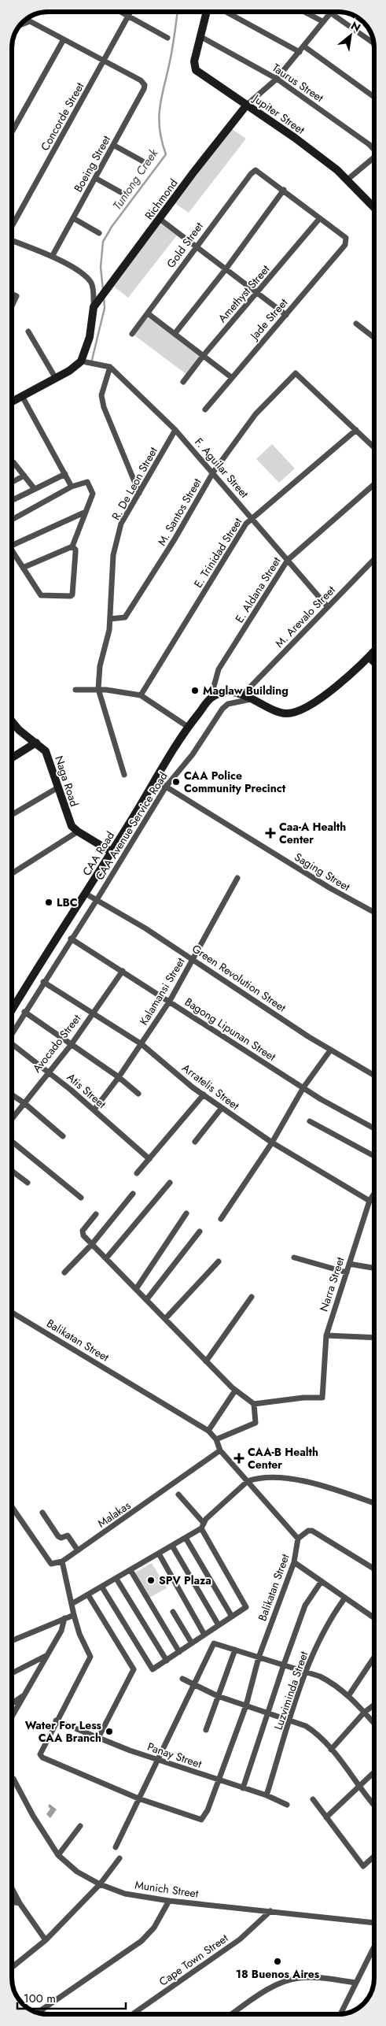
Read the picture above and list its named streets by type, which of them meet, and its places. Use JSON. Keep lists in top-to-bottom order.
{
  "streets": {
    "main road": [
      "Jupiter Street",
      "Richmond",
      "Naga Road",
      "CAA Road"
    ],
    "street": [
      "Taurus Street",
      "Concorde Street",
      "Boeing Street",
      "Gold Street",
      "Amethyst Street",
      "Jade Street",
      "F. Aguilar Street",
      "R. De Leon Street",
      "M. Santos Street",
      "E. Trinidad Street",
      "E. Aldana Street",
      "M. Arevalo Street",
      "CAA Avenue Service Road",
      "Saging Street",
      "Green Revolution Street",
      "Kalamansi Street",
      "Bagong Lipunan Street",
      "Avocado Street",
      "Arratelis Street",
      "Atis Street",
      "Narra Street",
      "Balikatan Street",
      "Malakas",
      "Luzviminda Street",
      "Panay Street",
      "Munich Street",
      "Cape Town Street"
    ]
  },
  "crossings": [
    ["Taurus Street", "Jupiter Street"],
    ["Jupiter Street", "Richmond"],
    ["Concorde Street", "Boeing Street"],
    ["Amethyst Street", "Jade Street"],
    ["F. Aguilar Street", "R. De Leon Street"],
    ["F. Aguilar Street", "M. Santos Street"],
    ["F. Aguilar Street", "E. Trinidad Street"],
    ["F. Aguilar Street", "E. Aldana Street"],
    ["F. Aguilar Street", "M. Arevalo Street"],
    ["R. De Leon Street", "M. Santos Street"],
    ["M. Santos Street", "E. Trinidad Street"],
    ["E. Aldana Street", "CAA Road"],
    ["Naga Road", "CAA Road"],
    ["CAA Avenue Service Road", "Saging Street"],
    ["CAA Avenue Service Road", "Green Revolution Street"],
    ["CAA Avenue Service Road", "Bagong Lipunan Street"],
    ["CAA Avenue Service Road", "Arratelis Street"],
    ["CAA Road", "Saging Street"],
    ["CAA Road", "Green Revolution Street"],
    ["Green Revolution Street", "Kalamansi Street"],
    ["Kalamansi Street", "Bagong Lipunan Street"],
    ["Kalamansi Street", "Arratelis Street"],
    ["Kalamansi Street", "Atis Street"],
    ["Bagong Lipunan Street", "Avocado Street"],
    ["Avocado Street", "Arratelis Street"],
    ["Avocado Street", "Atis Street"],
    ["Arratelis Street", "Narra Street"],
    ["Balikatan Street", "Malakas"],
    ["Balikatan Street", "Panay Street"],
    ["Luzviminda Street", "Panay Street"],
    ["Munich Street", "Cape Town Street"]
  ],
  "water": ["Tuntong Creek"],
  "places": {
    "other": [
      "Maglaw Building",
      "CAA Police Community Precinct",
      "LBC",
      "SPV Plaza",
      "Water For Less CAA Branch",
      "18 Buenos Aires"
    ],
    "health": ["Caa-A Health Center", "CAA-B Health Center"]
  },
  "scale_bar": "100 m",
  "north": "top right"
}
